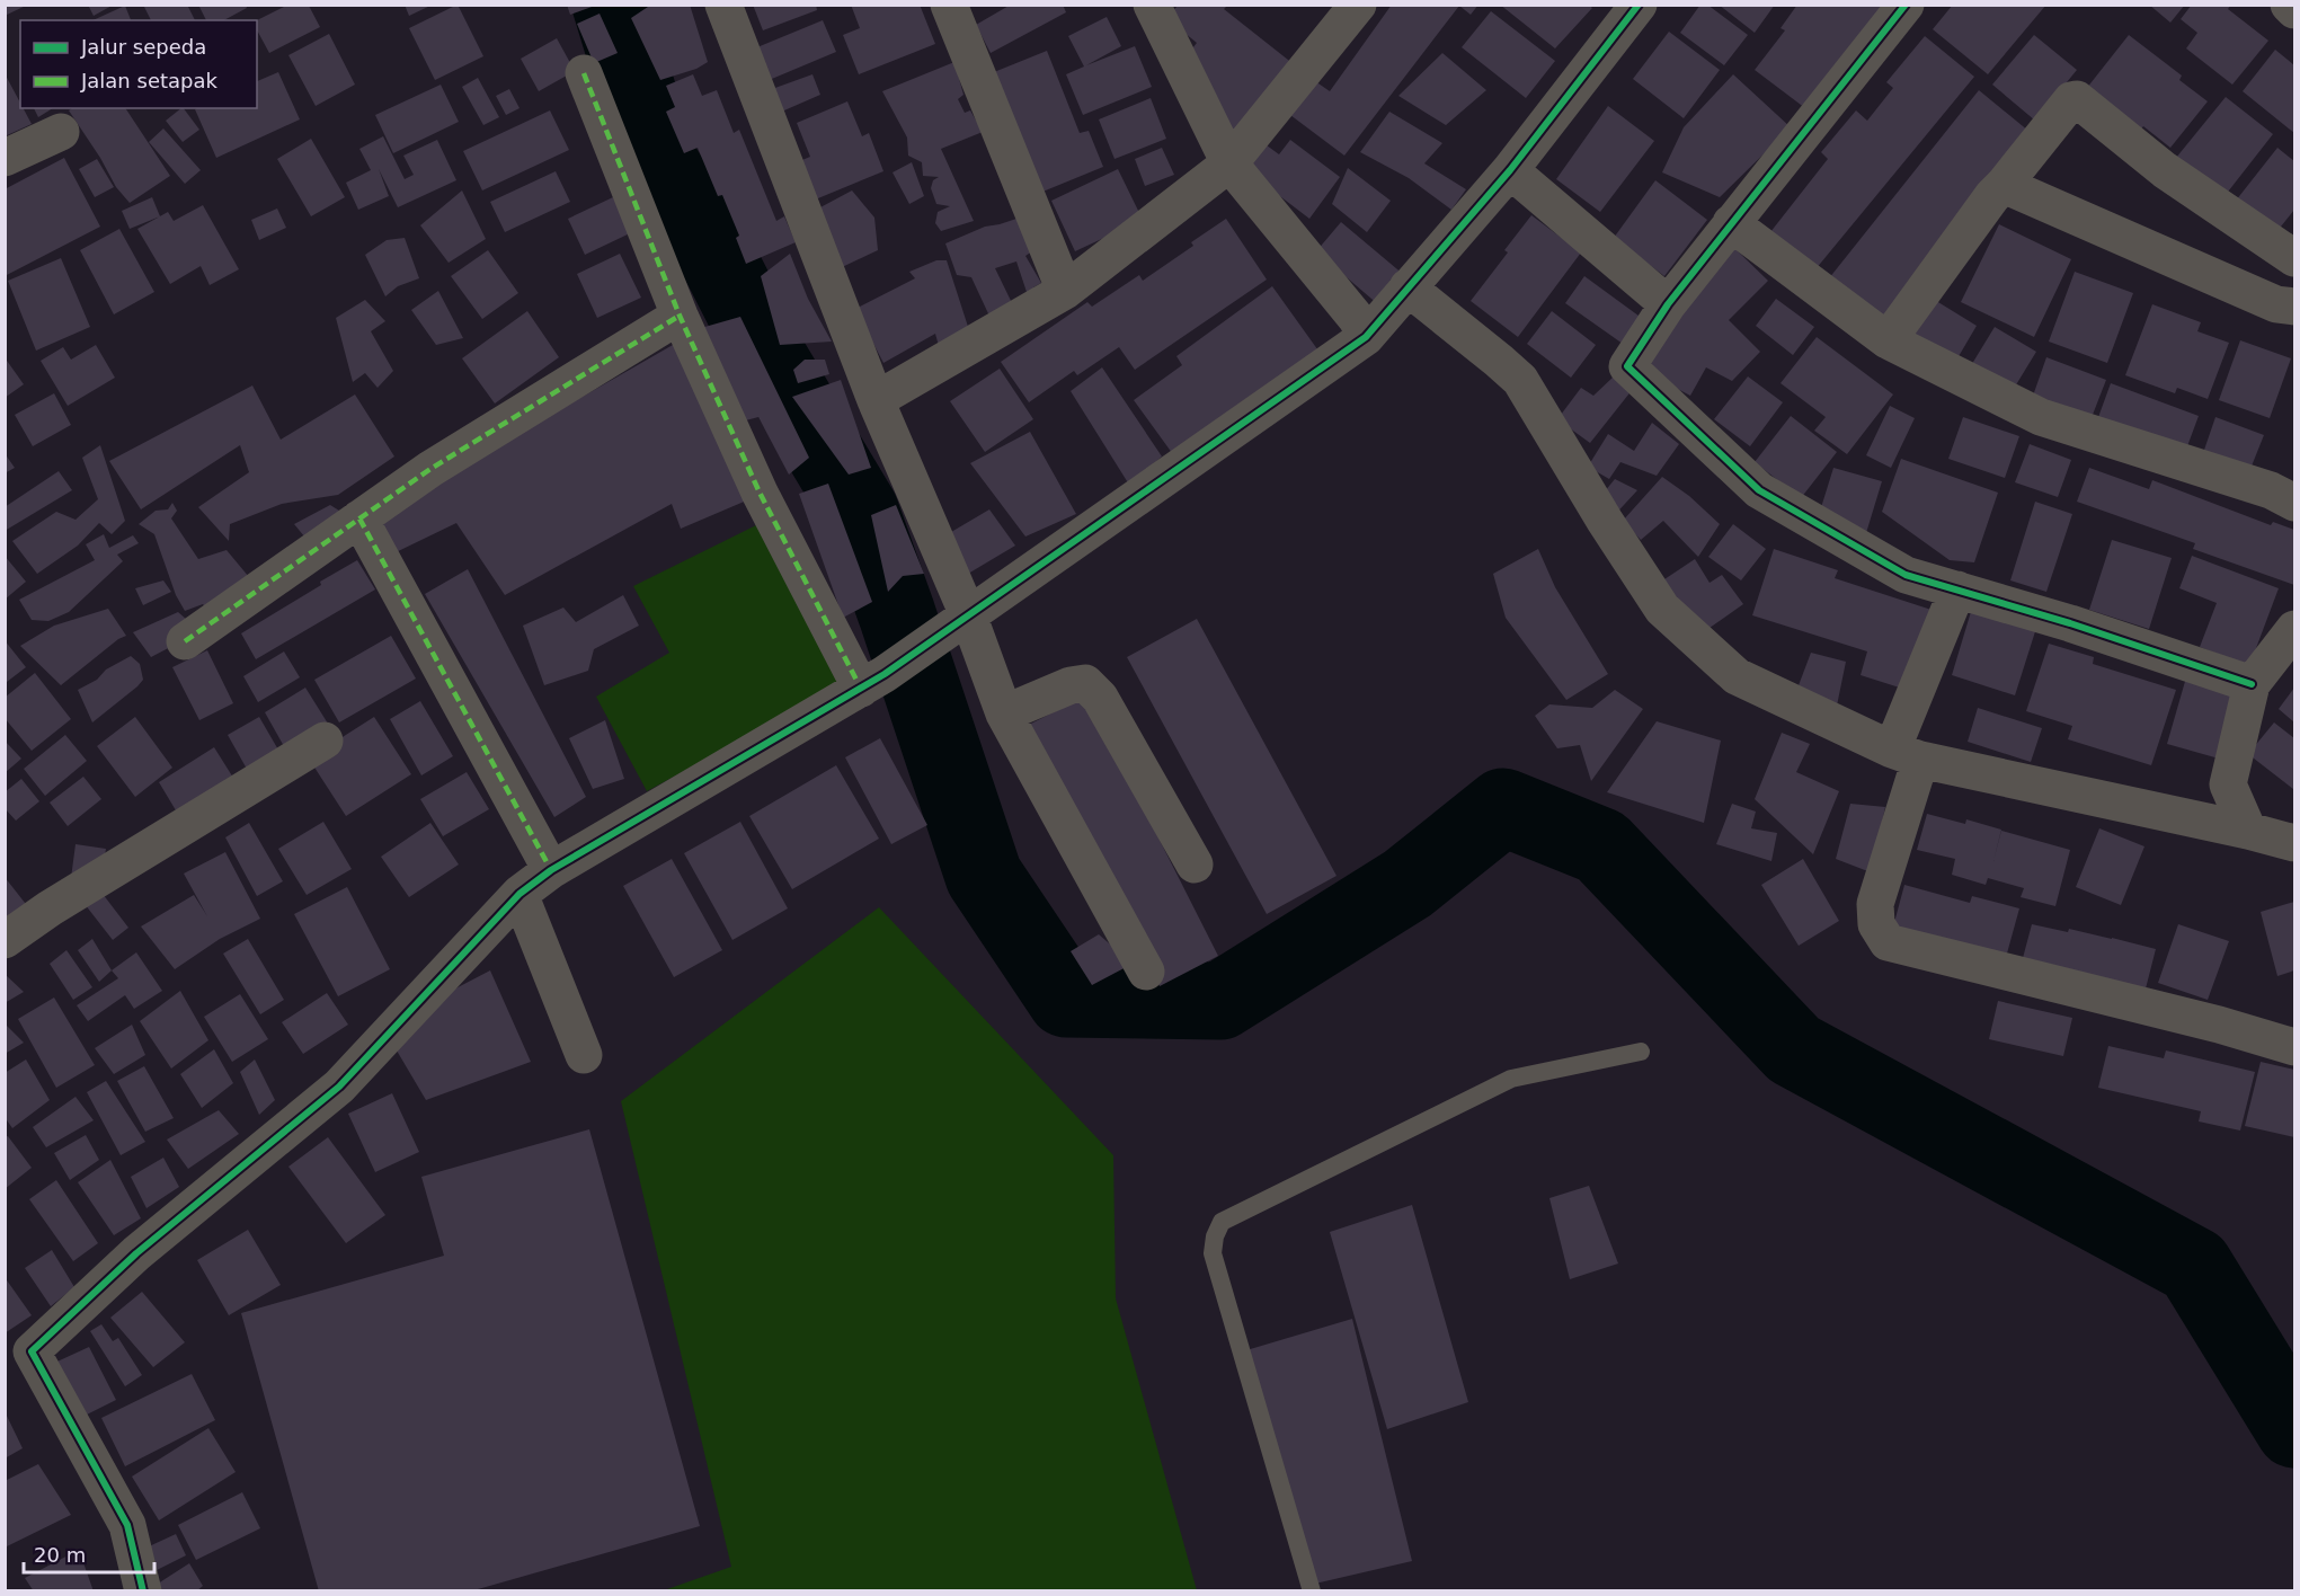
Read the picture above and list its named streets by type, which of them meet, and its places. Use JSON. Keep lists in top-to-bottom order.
{
  "legend": ["Jalur sepeda", "Jalan setapak"],
  "scale_bar": "20 m"
}
